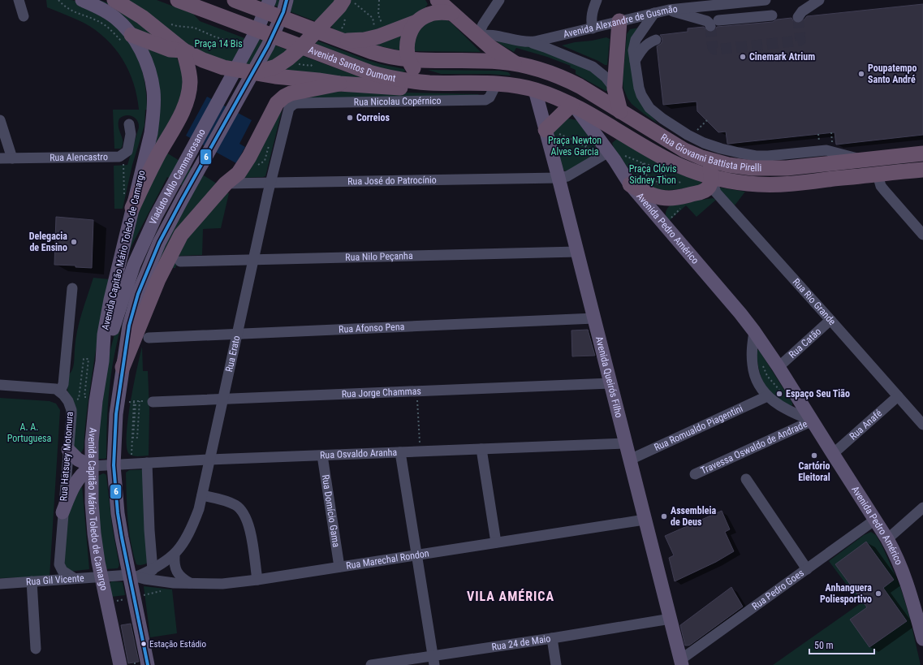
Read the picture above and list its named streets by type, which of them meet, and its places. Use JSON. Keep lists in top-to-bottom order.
{
  "streets": {
    "highway": ["Avenida Santos Dumont", "Rua Giovanni Battista Pirelli"],
    "main road": [
      "Viaduto Milo Cammarosano",
      "Avenida Pedro Américo",
      "Avenida Capitão Mário Toledo de Camargo",
      "Avenida Queirós Filho"
    ],
    "street": [
      "Avenida Alexandre de Gusmão",
      "Rua Nicolau Copérnico",
      "Rua Alencastro",
      "Rua José do Patrocínio",
      "Rua Nilo Peçanha",
      "Rua Rio Grande",
      "Rua Afonso Pena",
      "Rua Catão",
      "Rua Erato",
      "Rua Jorge Chammas",
      "Rua Anafé",
      "Rua Romualdo Piagentini",
      "Travessa Oswaldo de Andrade",
      "Rua Osvaldo Aranha",
      "Rua Hatsuey Motomura",
      "Rua Domício Gama",
      "Rua Marechal Rondon",
      "Rua Gil Vicente",
      "Rua Pedro Goes",
      "Rua 24 de Maio"
    ]
  },
  "crossings": [
    ["Avenida Santos Dumont", "Rua Nicolau Copérnico"],
    ["Avenida Santos Dumont", "Rua Giovanni Battista Pirelli"],
    ["Avenida Santos Dumont", "Avenida Queirós Filho"],
    ["Rua Nicolau Copérnico", "Rua Erato"],
    ["Rua Giovanni Battista Pirelli", "Avenida Pedro Américo"],
    ["Rua Giovanni Battista Pirelli", "Rua Rio Grande"],
    ["Rua Giovanni Battista Pirelli", "Avenida Queirós Filho"],
    ["Viaduto Milo Cammarosano", "Avenida Capitão Mário Toledo de Camargo"],
    ["Rua José do Patrocínio", "Rua Erato"],
    ["Rua José do Patrocínio", "Avenida Queirós Filho"],
    ["Avenida Pedro Américo", "Rua Catão"],
    ["Avenida Pedro Américo", "Rua Anafé"],
    ["Avenida Pedro Américo", "Travessa Oswaldo de Andrade"],
    ["Avenida Pedro Américo", "Rua Pedro Goes"],
    ["Avenida Capitão Mário Toledo de Camargo", "Rua Erato"],
    ["Avenida Capitão Mário Toledo de Camargo", "Rua Osvaldo Aranha"],
    ["Avenida Capitão Mário Toledo de Camargo", "Rua Marechal Rondon"],
    ["Avenida Capitão Mário Toledo de Camargo", "Rua Gil Vicente"],
    ["Rua Nilo Peçanha", "Rua Erato"],
    ["Rua Nilo Peçanha", "Avenida Queirós Filho"],
    ["Rua Rio Grande", "Rua Catão"],
    ["Rua Rio Grande", "Rua Anafé"],
    ["Rua Afonso Pena", "Rua Erato"],
    ["Rua Afonso Pena", "Avenida Queirós Filho"],
    ["Rua Erato", "Rua Jorge Chammas"],
    ["Rua Erato", "Rua Osvaldo Aranha"],
    ["Rua Erato", "Rua Marechal Rondon"],
    ["Rua Erato", "Rua Gil Vicente"],
    ["Avenida Queirós Filho", "Rua Jorge Chammas"],
    ["Avenida Queirós Filho", "Rua Romualdo Piagentini"],
    ["Avenida Queirós Filho", "Rua Osvaldo Aranha"],
    ["Avenida Queirós Filho", "Rua Marechal Rondon"],
    ["Avenida Queirós Filho", "Rua Pedro Goes"],
    ["Avenida Queirós Filho", "Rua 24 de Maio"],
    ["Rua Osvaldo Aranha", "Rua Domício Gama"],
    ["Rua Hatsuey Motomura", "Rua Gil Vicente"],
    ["Rua Domício Gama", "Rua Marechal Rondon"],
    ["Rua Marechal Rondon", "Rua Gil Vicente"]
  ],
  "districts": ["VILA AMÉRICA"],
  "parks": [
    "Praça 14 Bis",
    "Praça Newton Alves Garcia",
    "Praça Clóvis Sidney Thon",
    "A. A. Portuguesa"
  ],
  "places": [
    "Cinemark Atrium",
    "Poupatempo Santo André",
    "Correios",
    "Delegacia de Ensino",
    "Espaço Seu Tião",
    "Cartório Eleitoral",
    "Assembleia de Deus",
    "Anhanguera Poliesportivo",
    "Estação Estádio"
  ],
  "lines": ["transit line 6"],
  "scale_bar": "50 m"
}
